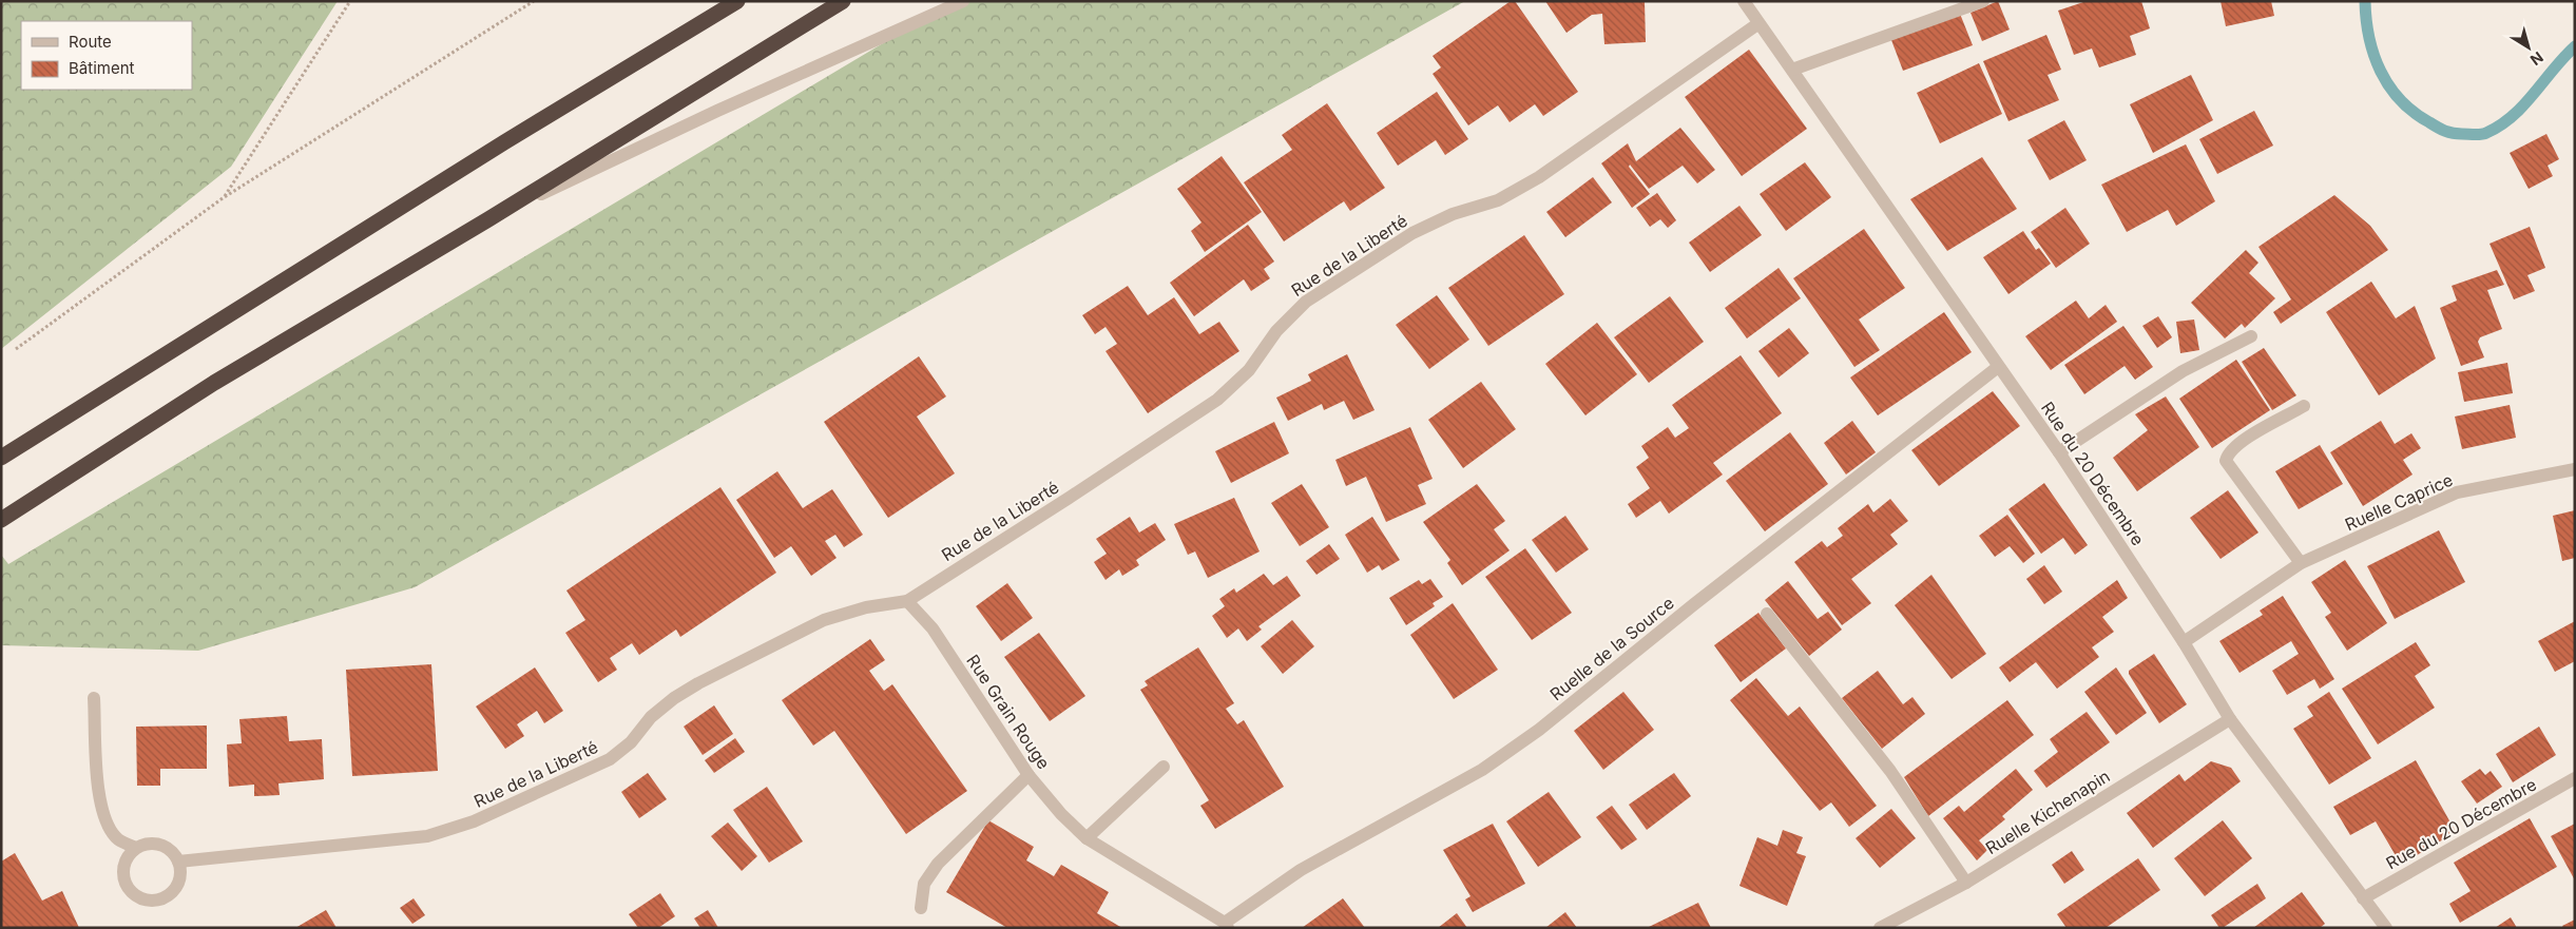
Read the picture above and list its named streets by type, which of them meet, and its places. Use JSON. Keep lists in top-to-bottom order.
{
  "streets": {
    "street": [
      "Rue de la Liberté",
      "Rue du 20 Décembre",
      "Ruelle Caprice",
      "Ruelle de la Source",
      "Rue Grain Rouge",
      "Ruelle Kichenapin"
    ]
  },
  "crossings": [
    ["Rue de la Liberté", "Rue du 20 Décembre"],
    ["Rue de la Liberté", "Rue Grain Rouge"],
    ["Rue du 20 Décembre", "Ruelle Caprice"],
    ["Rue du 20 Décembre", "Ruelle de la Source"],
    ["Rue du 20 Décembre", "Ruelle Kichenapin"],
    ["Ruelle de la Source", "Rue Grain Rouge"]
  ],
  "legend": ["Route", "Bâtiment"],
  "north": "bottom right"
}
